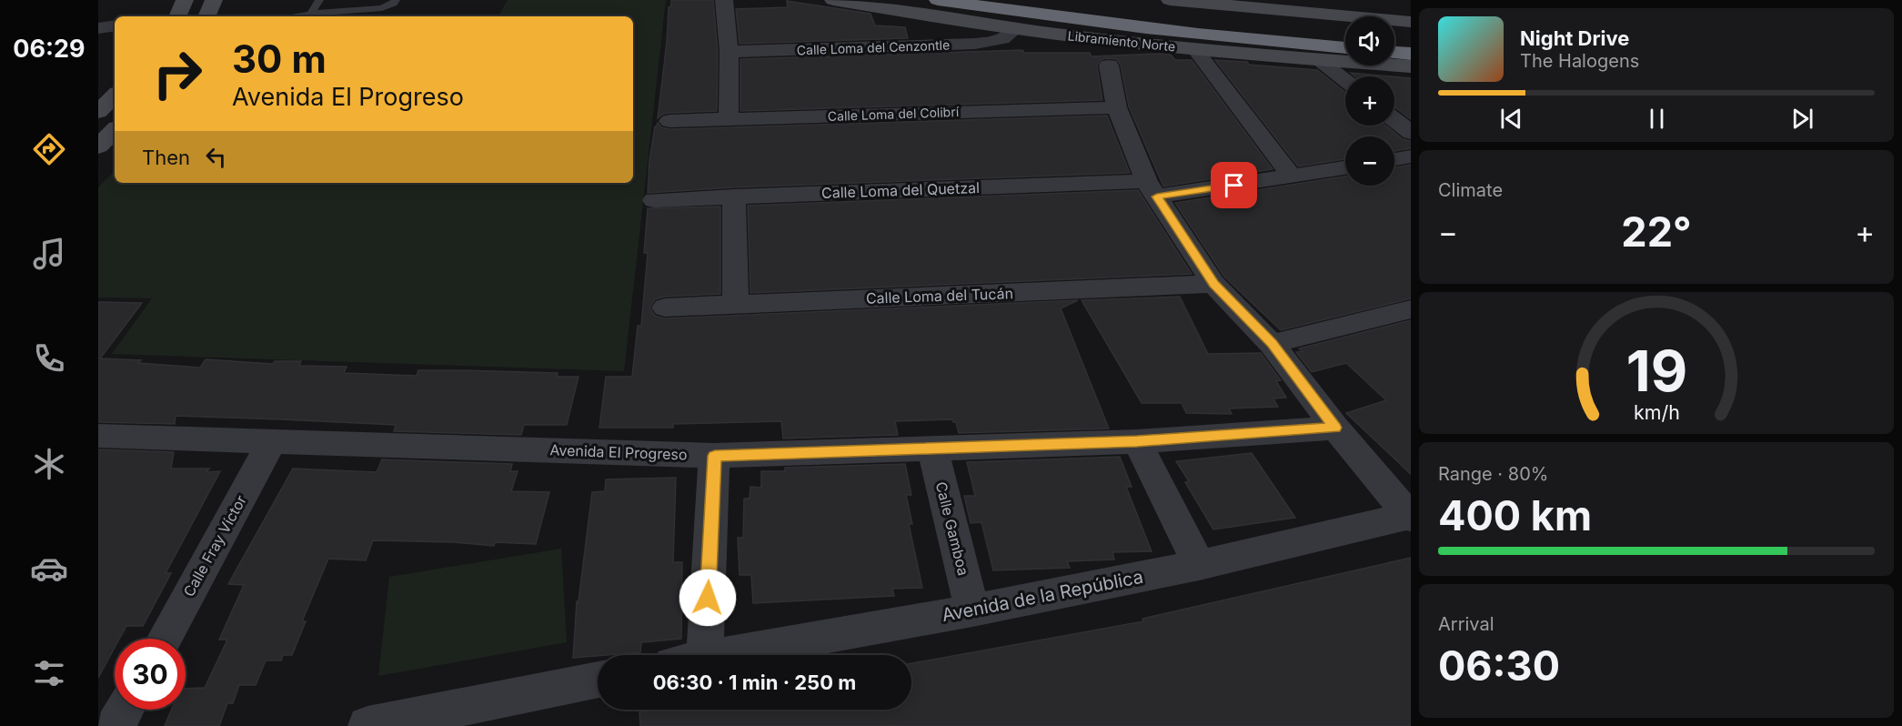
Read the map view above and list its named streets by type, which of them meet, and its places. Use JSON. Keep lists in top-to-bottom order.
{
  "streets": {
    "highway": ["Libramiento Norte"],
    "street": [
      "Calle Loma del Cenzontle",
      "Calle Loma del Colibrí",
      "Calle Loma del Quetzal",
      "Calle Loma del Tucán",
      "Avenida El Progreso",
      "Calle Gamboa",
      "Calle Fray Víctor",
      "Avenida de la República"
    ]
  },
  "crossings": [
    ["Libramiento Norte", "Calle Loma del Cenzontle"],
    ["Avenida El Progreso", "Calle Gamboa"],
    ["Avenida El Progreso", "Calle Fray Víctor"],
    ["Calle Gamboa", "Avenida de la República"]
  ],
  "page": {
    "tabs": "06:29",
    "map_buttons": ["+", "−"],
    "turn": ["30 m", "Avenida El Progreso"],
    "song": ["Night Drive", "The Halogens"],
    "then": "Then",
    "tile": [
      "Climate",
      ["Range · 80%", "400 km"],
      ["Arrival", "06:30"]
    ],
    "heat": ["−", "22°", "+"],
    "limit": "30",
    "trip": "06:30 · 1 min · 250 m",
    "gauge": ["19", "km/h"]
  }
}
